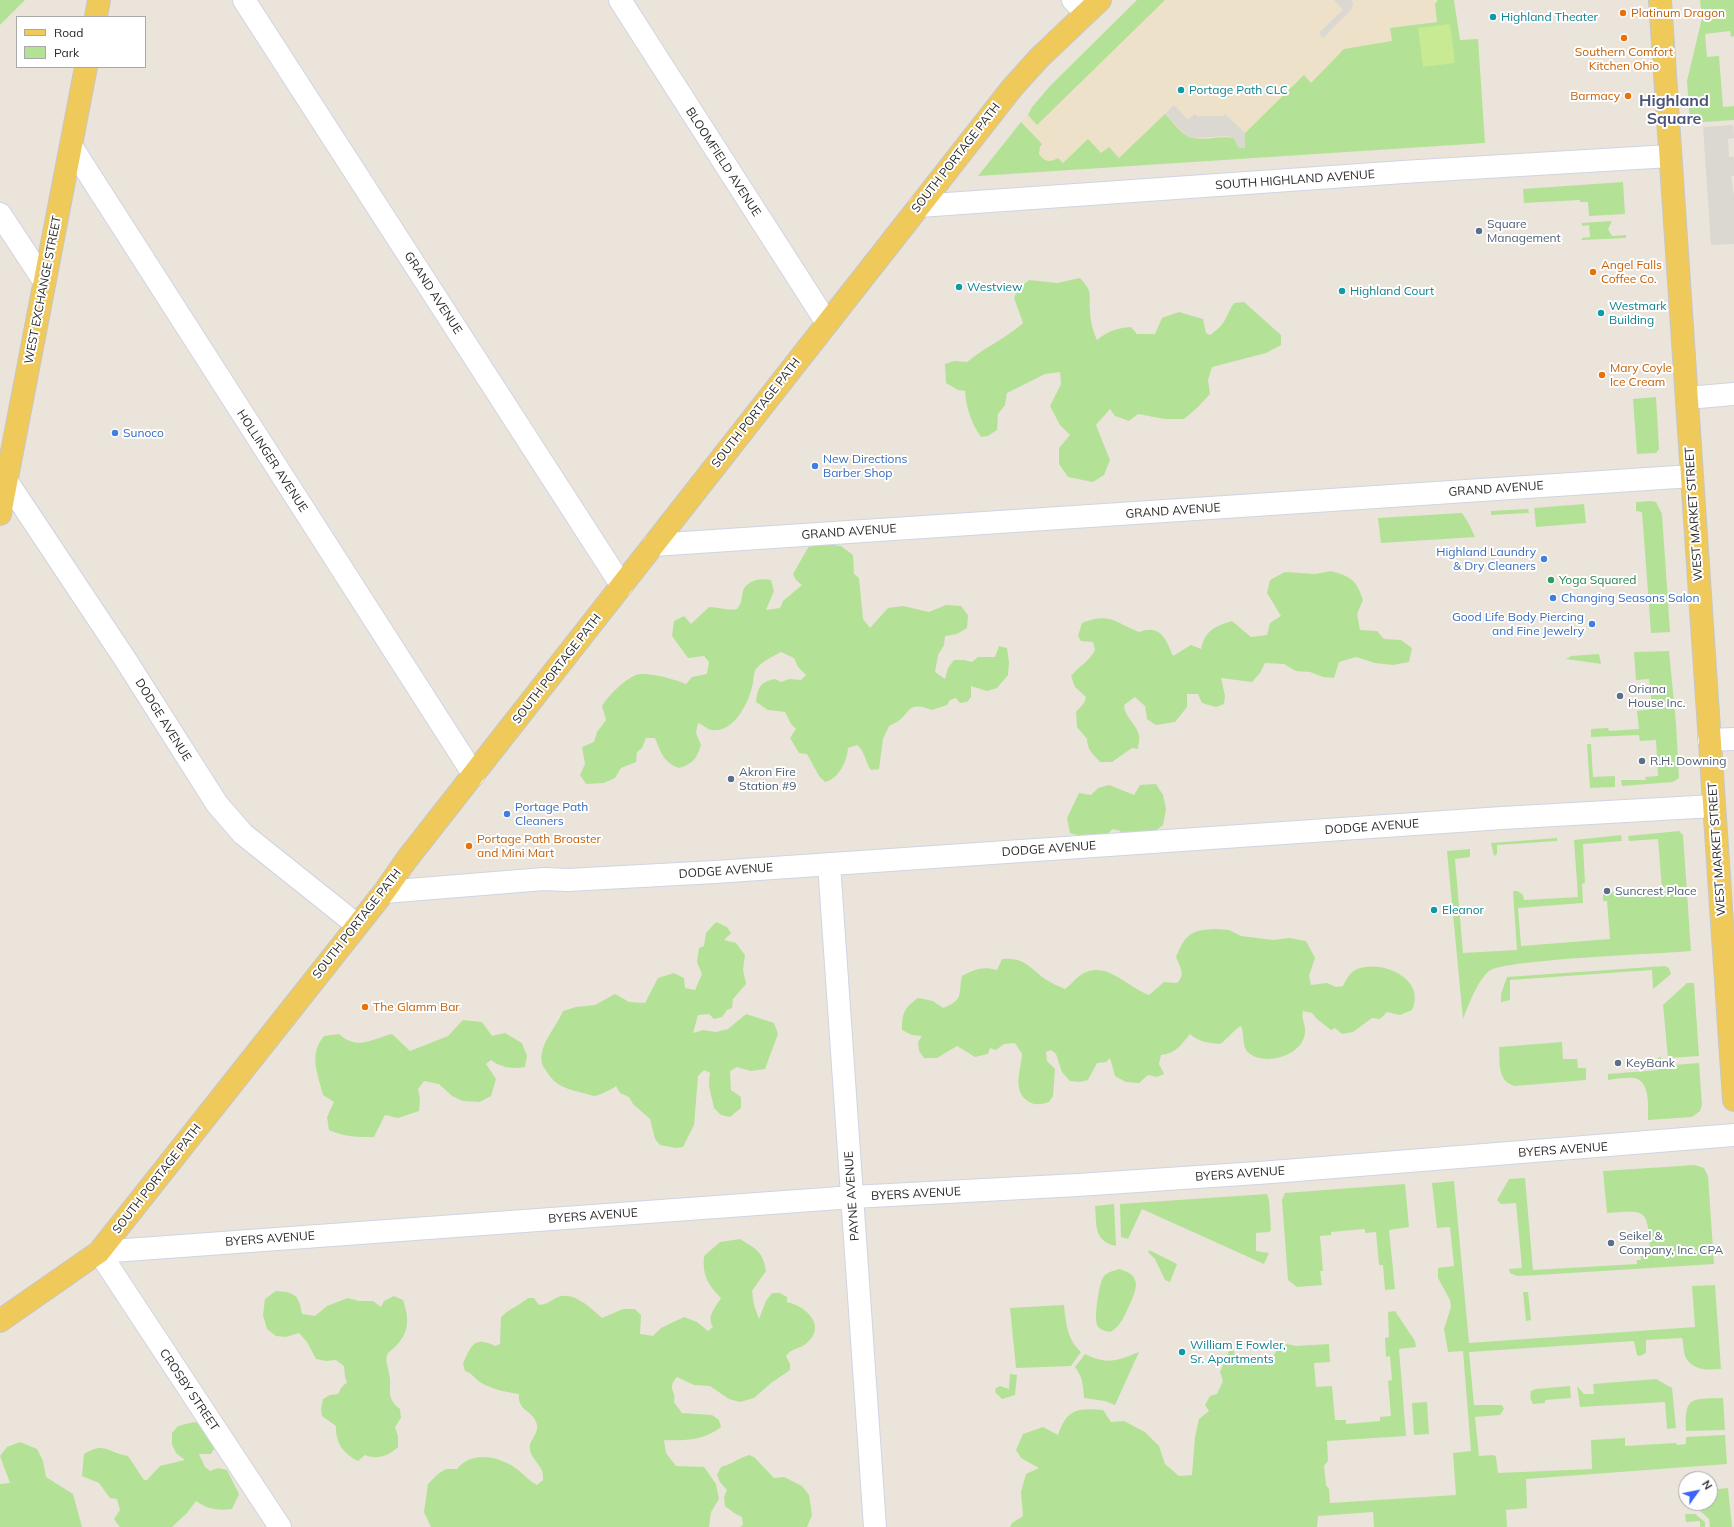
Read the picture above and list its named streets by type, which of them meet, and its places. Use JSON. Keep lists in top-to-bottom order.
{
  "streets": {
    "main road": ["SOUTH PORTAGE PATH", "WEST EXCHANGE STREET", "WEST MARKET STREET"],
    "street": [
      "BLOOMFIELD AVENUE",
      "SOUTH HIGHLAND AVENUE",
      "GRAND AVENUE",
      "HOLLINGER AVENUE",
      "DODGE AVENUE",
      "BYERS AVENUE",
      "PAYNE AVENUE",
      "CROSBY STREET"
    ]
  },
  "crossings": [
    ["SOUTH PORTAGE PATH", "BLOOMFIELD AVENUE"],
    ["SOUTH PORTAGE PATH", "SOUTH HIGHLAND AVENUE"],
    ["SOUTH PORTAGE PATH", "GRAND AVENUE"],
    ["SOUTH PORTAGE PATH", "HOLLINGER AVENUE"],
    ["SOUTH PORTAGE PATH", "DODGE AVENUE"],
    ["SOUTH PORTAGE PATH", "BYERS AVENUE"],
    ["SOUTH PORTAGE PATH", "CROSBY STREET"],
    ["SOUTH HIGHLAND AVENUE", "WEST MARKET STREET"],
    ["WEST EXCHANGE STREET", "HOLLINGER AVENUE"],
    ["WEST EXCHANGE STREET", "DODGE AVENUE"],
    ["GRAND AVENUE", "WEST MARKET STREET"],
    ["WEST MARKET STREET", "DODGE AVENUE"],
    ["DODGE AVENUE", "PAYNE AVENUE"],
    ["BYERS AVENUE", "PAYNE AVENUE"],
    ["BYERS AVENUE", "CROSBY STREET"]
  ],
  "districts": ["Highland Square"],
  "places": [
    "Platinum Dragon",
    "Highland Theater",
    "Southern Comfort Kitchen Ohio",
    "Portage Path CLC",
    "Barmacy",
    "Square Management",
    "Angel Falls Coffee Co.",
    "Westview",
    "Highland Court",
    "Westmark Building",
    "Mary Coyle Ice Cream",
    "Sunoco",
    "New Directions Barber Shop",
    "Highland Laundry & Dry Cleaners",
    "Yoga Squared",
    "Changing Seasons Salon",
    "Good Life Body Piercing and Fine Jewelry",
    "Oriana House Inc.",
    "R.H. Downing",
    "Akron Fire Station #9",
    "Portage Path Cleaners",
    "Portage Path Broaster and Mini Mart",
    "Suncrest Place",
    "Eleanor",
    "The Glamm Bar",
    "KeyBank",
    "Seikel & Company, Inc. CPA",
    "William E Fowler, Sr. Apartments"
  ],
  "legend": ["Road", "Park"],
  "north": "top right"
}
